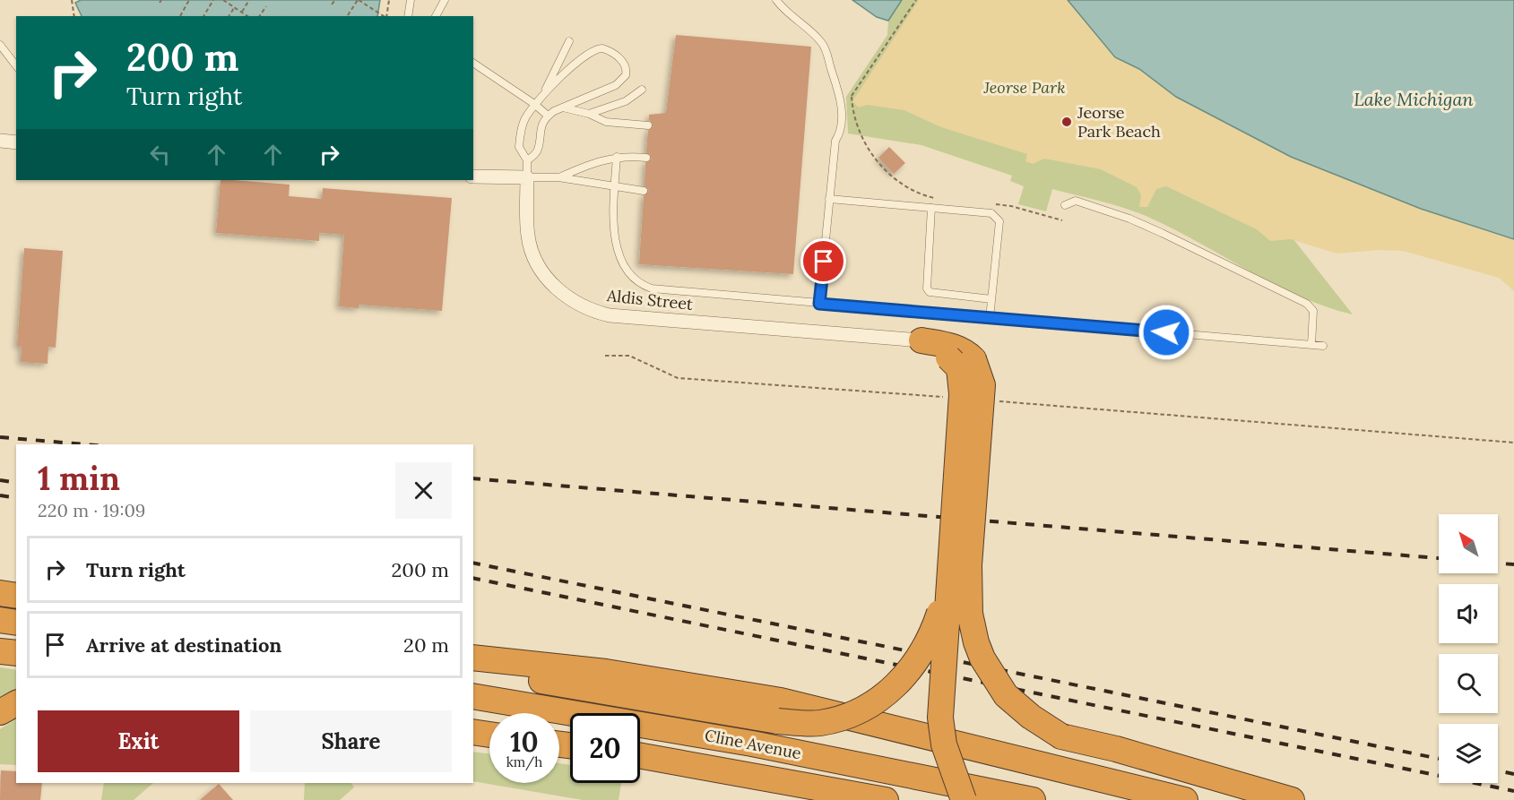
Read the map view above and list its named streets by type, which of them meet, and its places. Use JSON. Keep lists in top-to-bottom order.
{
  "streets": {
    "highway": ["Cline Avenue"],
    "street": ["Aldis Street"]
  },
  "water": ["Lake Michigan"],
  "parks": ["Jeorse Park"],
  "places": ["Jeorse Park Beach"],
  "north": "top left",
  "page": {
    "turn": ["200 m", "Turn right"],
    "heading": ["1 min", "220 m · 19:09"],
    "list": [
      {
        "name": "Turn right",
        "value": "200 m"
      },
      {
        "name": "Arrive at destination",
        "value": "20 m"
      }
    ],
    "buttons": ["Exit", "Share"],
    "speed": "10 km/h",
    "limit": "20"
  }
}
